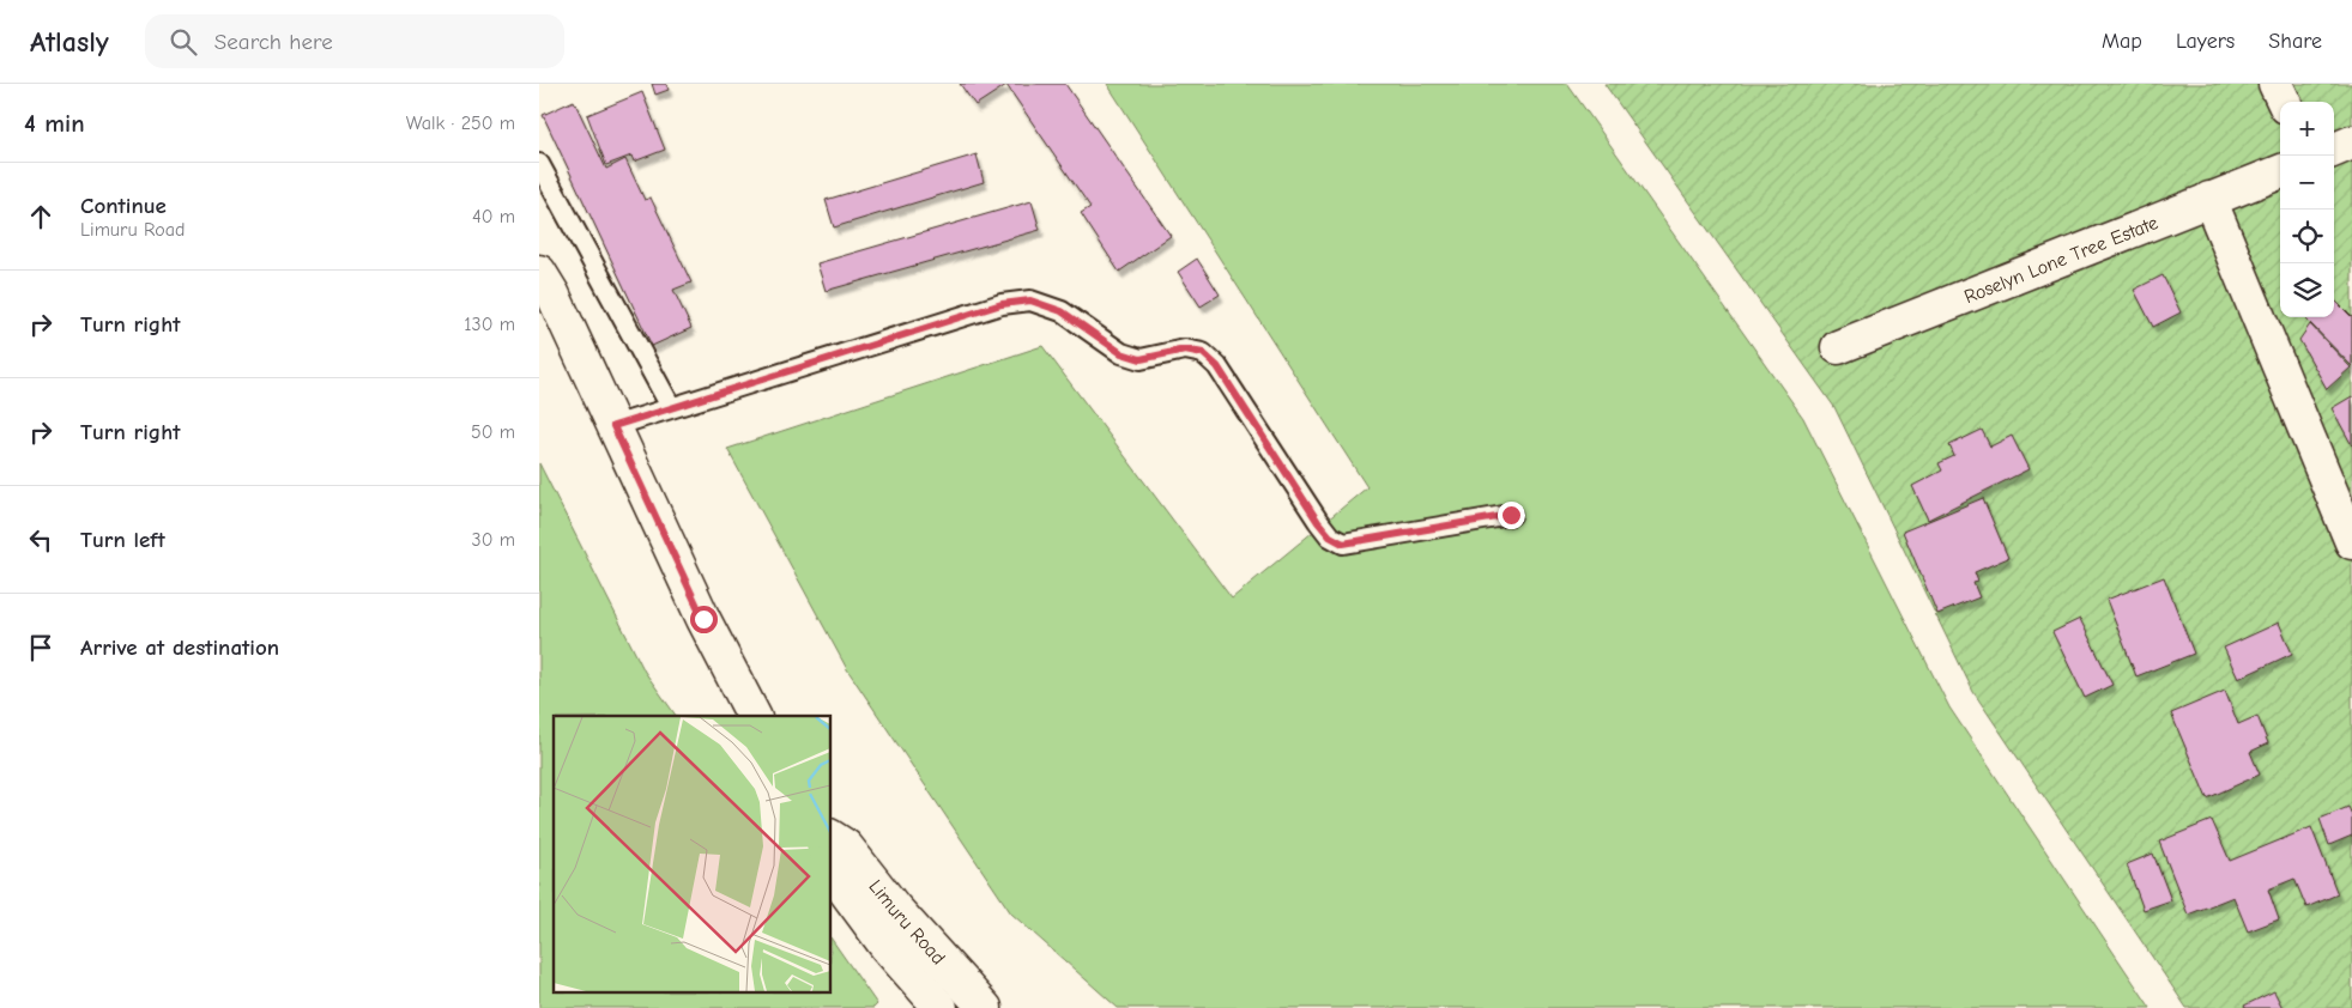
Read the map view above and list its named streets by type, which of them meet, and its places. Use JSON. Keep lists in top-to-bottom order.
{
  "streets": {
    "street": ["Roselyn Lone Tree Estate", "Limuru Road"]
  },
  "page": {
    "header": "Atlasly",
    "search": "Search here",
    "nav": ["Map", "Layers", "Share"],
    "heading": ["4 min", "Walk · 250 m"],
    "map_buttons": ["+", "−"],
    "list": [
      ["Continue", "Limuru Road", "40 m"],
      ["Turn right", "130 m"],
      ["Turn right", "50 m"],
      ["Turn left", "30 m"],
      "Arrive at destination"
    ]
  }
}
